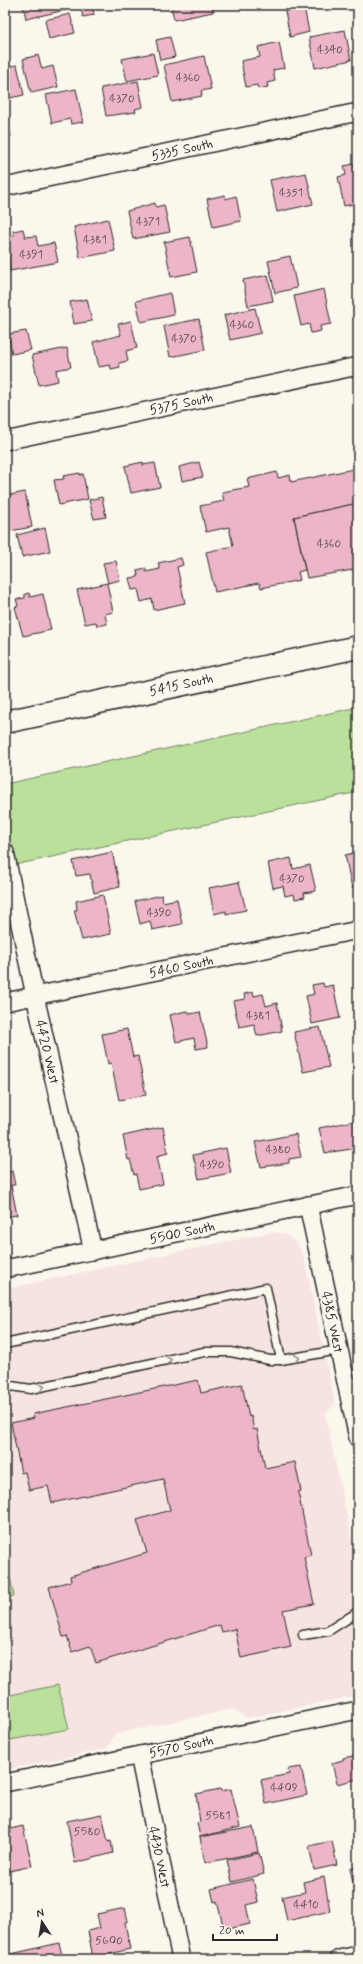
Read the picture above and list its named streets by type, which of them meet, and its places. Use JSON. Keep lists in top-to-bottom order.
{
  "streets": {
    "main road": ["5415 South"],
    "street": [
      "5335 South",
      "5375 South",
      "5460 South",
      "4420 West",
      "5500 South",
      "4385 West",
      "5570 South",
      "4430 West"
    ]
  },
  "crossings": [
    ["5460 South", "4420 West"],
    ["4420 West", "5500 South"],
    ["5500 South", "4385 West"],
    ["5570 South", "4430 West"]
  ],
  "house_numbers": [
    "4340",
    "4360",
    "4370",
    "4351",
    "4371",
    "4381",
    "4391",
    "4360",
    "4370",
    "4360",
    "4370",
    "4390",
    "4381",
    "4380",
    "4390",
    "4409",
    "5581",
    "5580",
    "4410",
    "5600"
  ],
  "scale_bar": "20 m",
  "north": "top"
}
